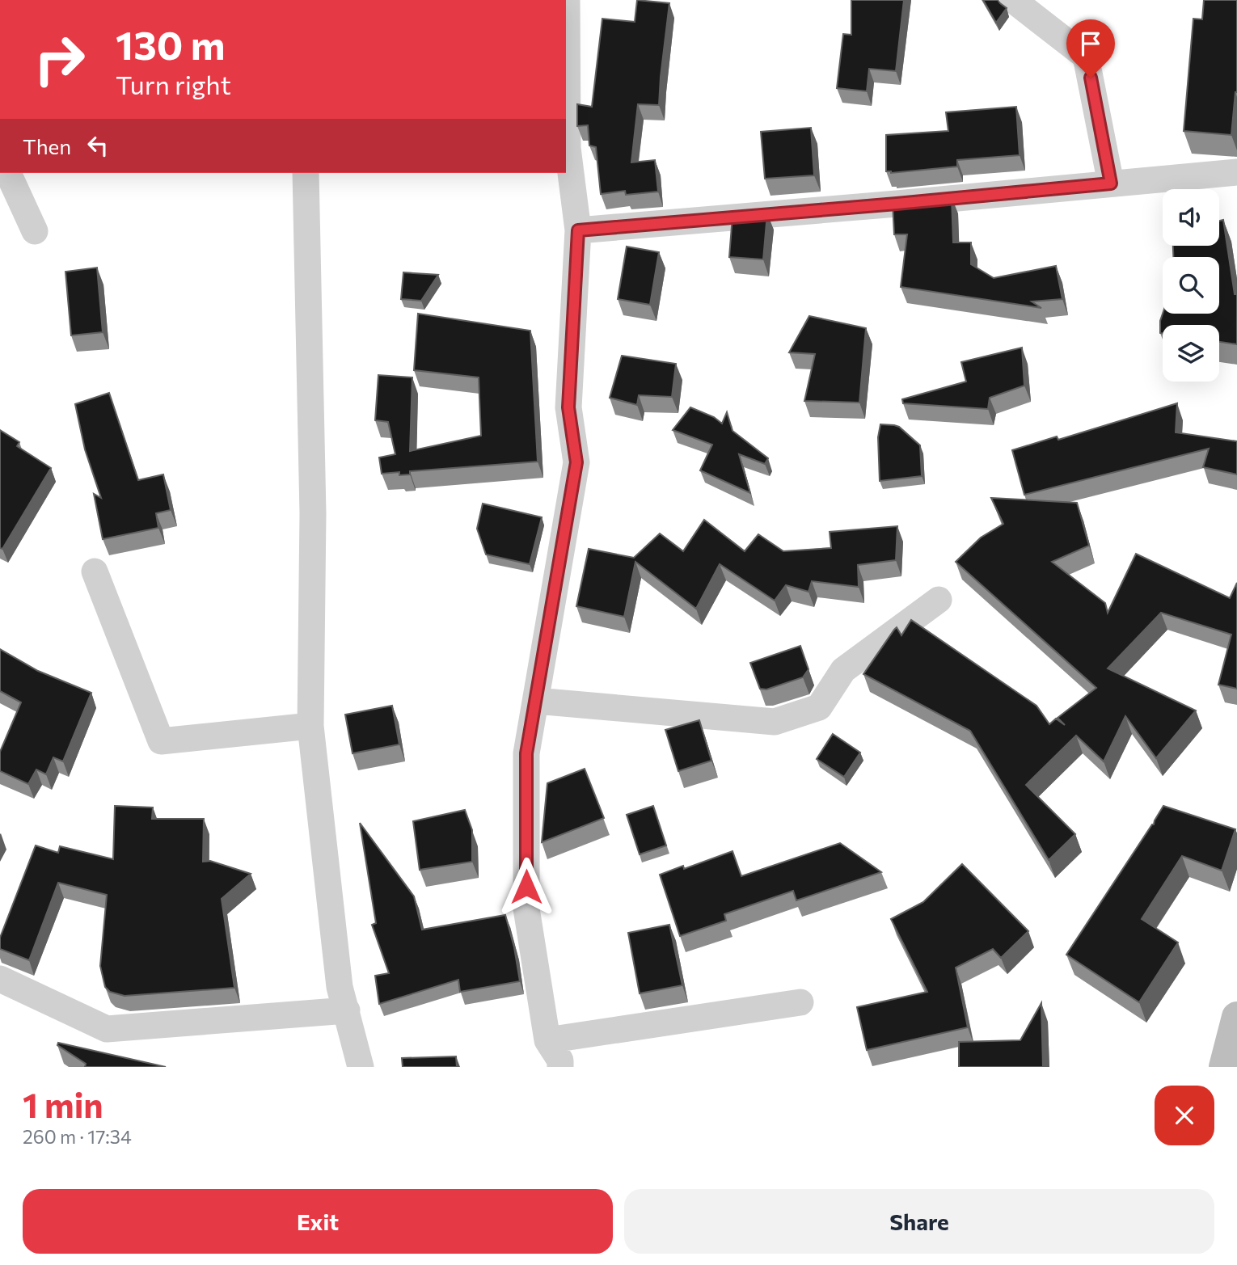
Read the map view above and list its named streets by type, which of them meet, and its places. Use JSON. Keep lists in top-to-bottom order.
{
  "page": {
    "turn": ["130 m", "Turn right"],
    "then": "Then",
    "heading": ["1 min", "260 m · 17:34"],
    "buttons": ["Exit", "Share"]
  }
}
